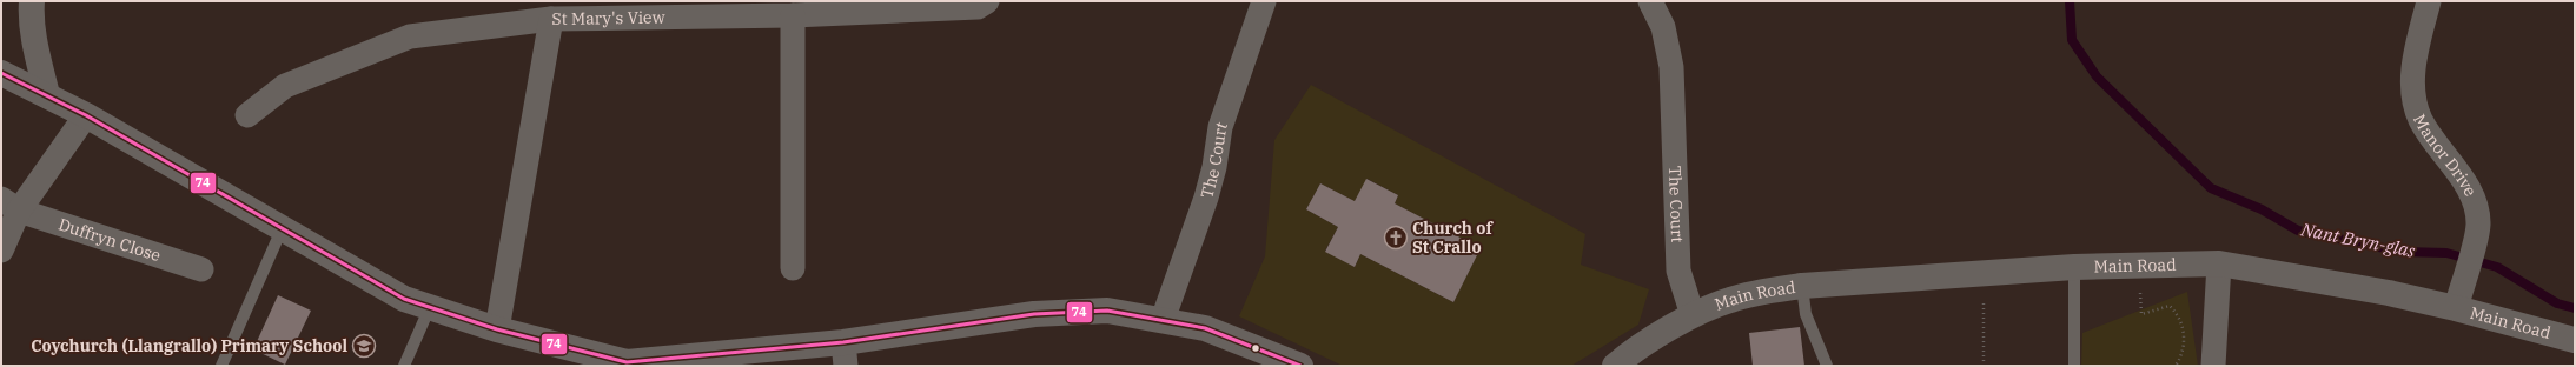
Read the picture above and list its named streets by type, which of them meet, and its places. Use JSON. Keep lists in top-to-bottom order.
{
  "streets": {
    "street": [
      "St Mary's View",
      "Manor Drive",
      "The Court",
      "Duffryn Close",
      "Main Road"
    ]
  },
  "crossings": [
    ["Manor Drive", "Main Road"],
    ["The Court", "Main Road"]
  ],
  "water": ["Nant Bryn-glas"],
  "places": {
    "church": ["Church of St Crallo"],
    "school or university": ["Coychurch (Llangrallo) Primary School"]
  },
  "lines": ["transit line 74"]
}
